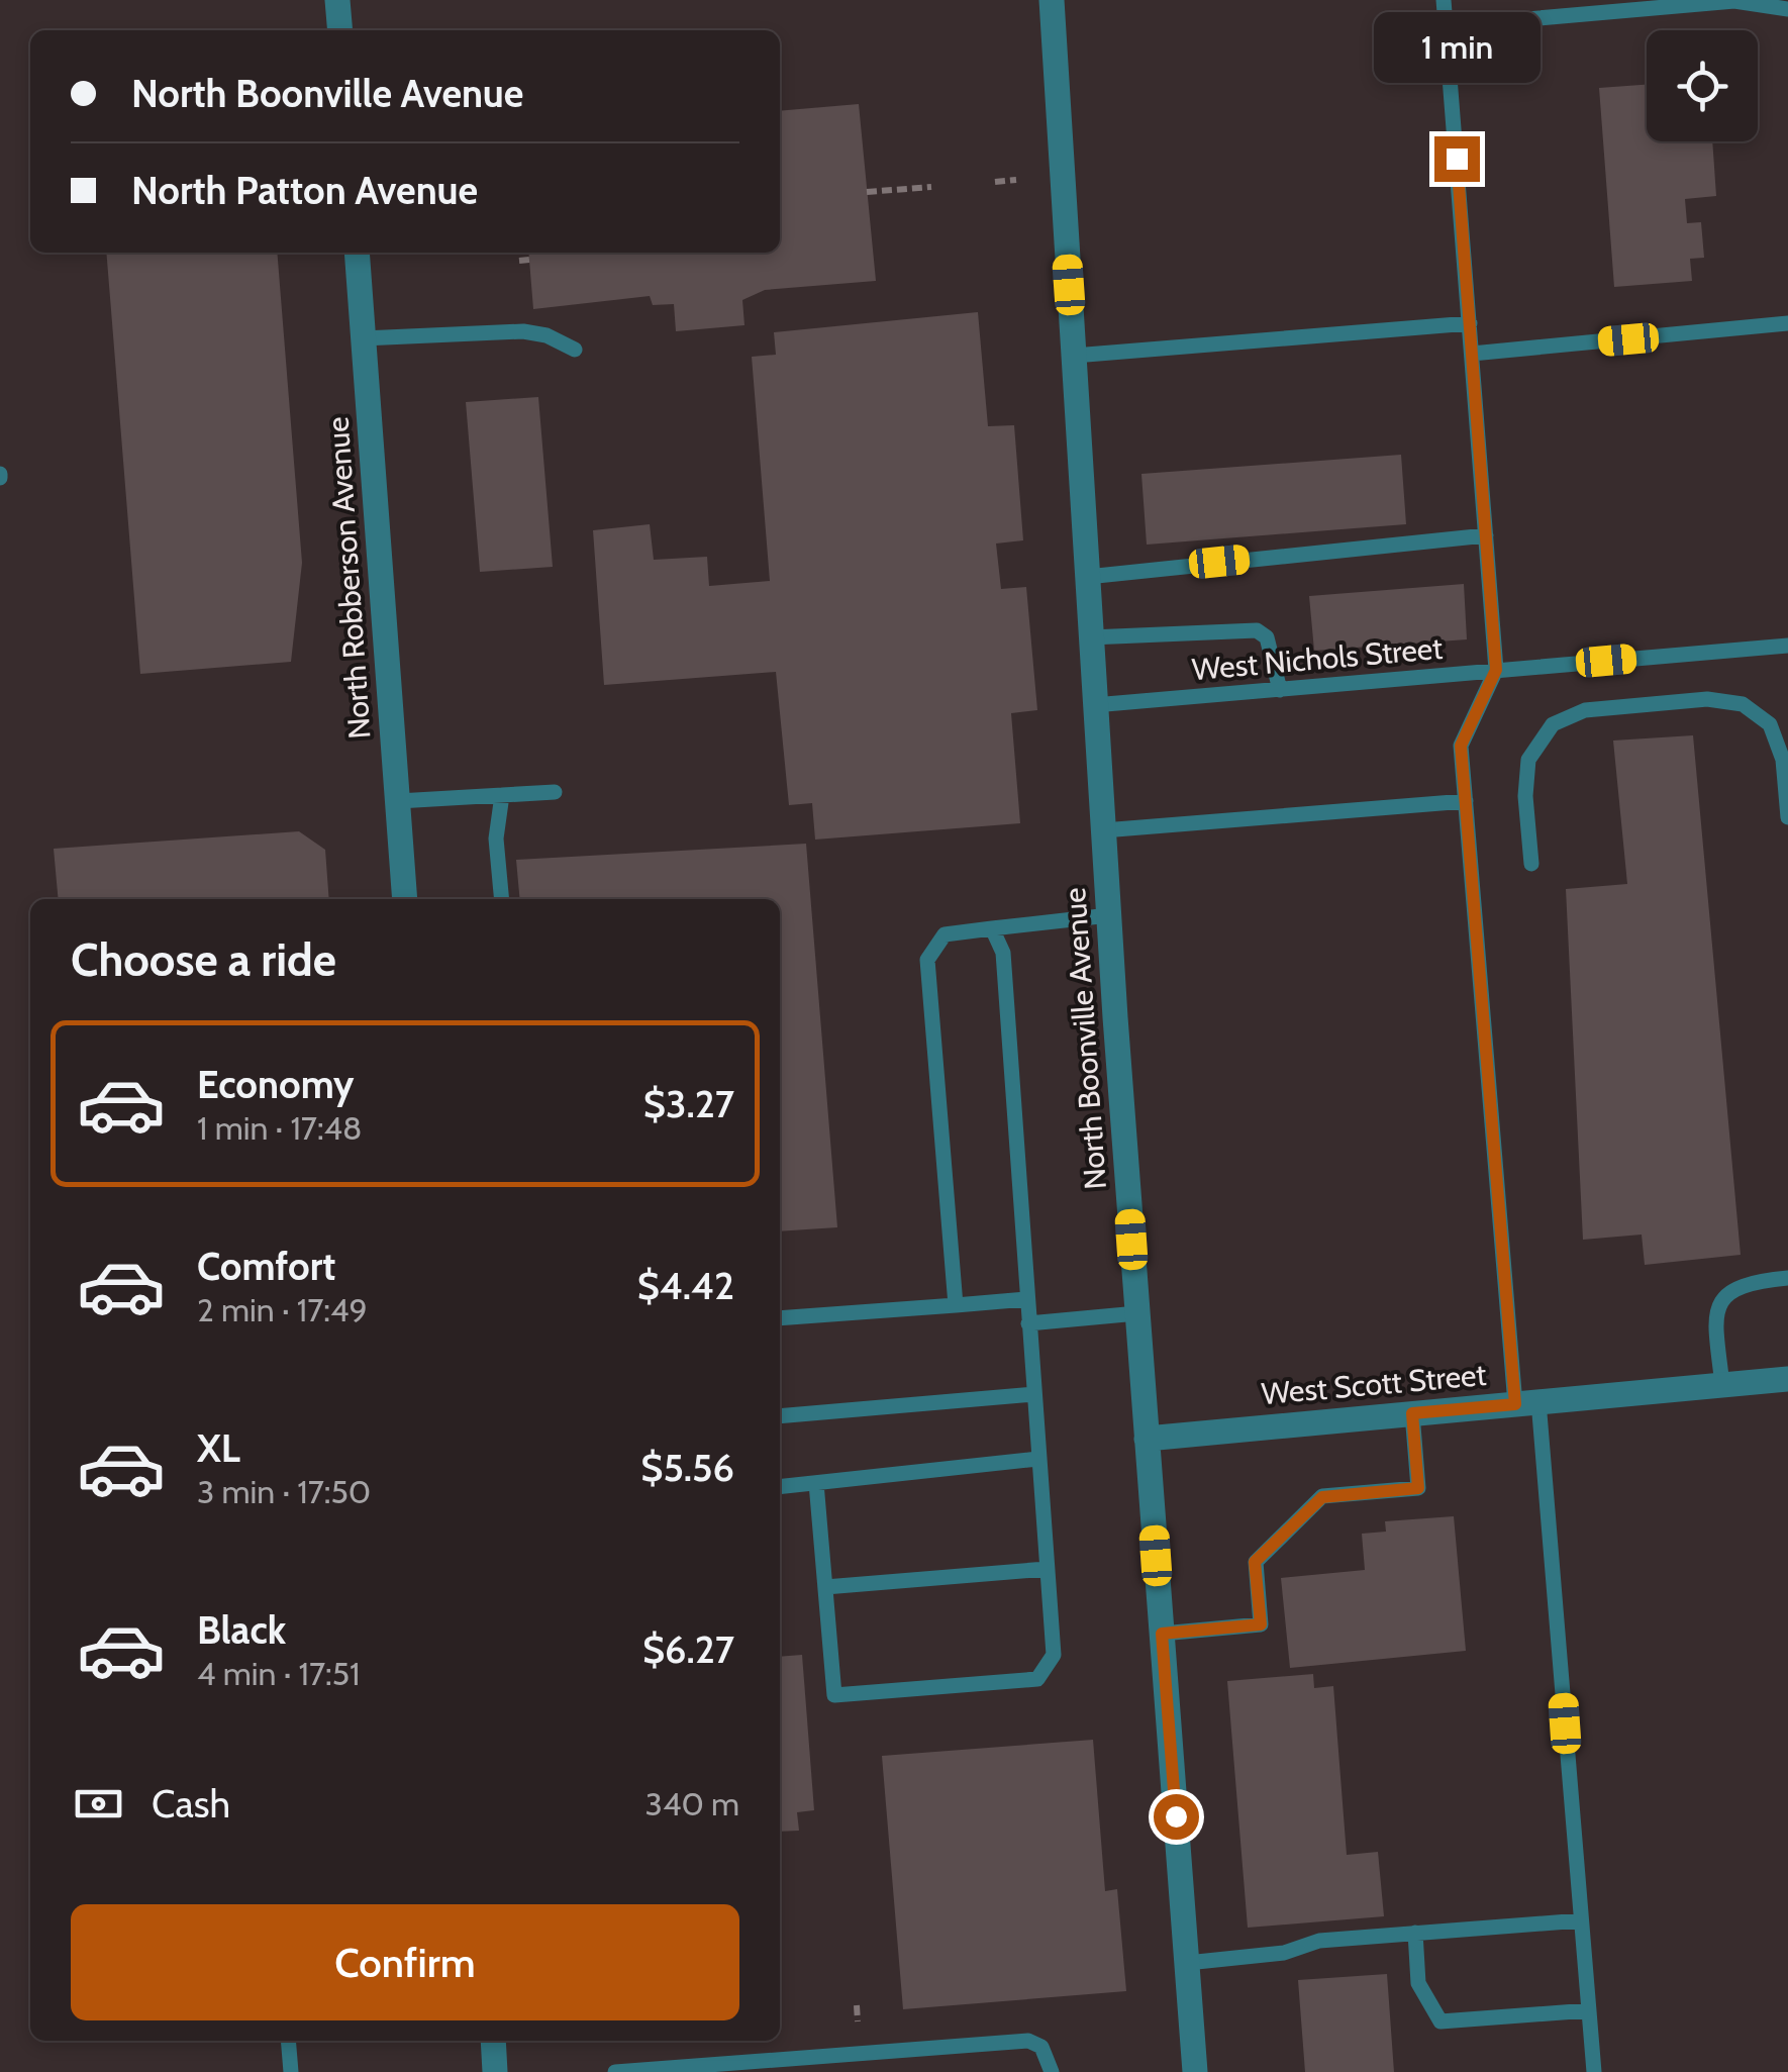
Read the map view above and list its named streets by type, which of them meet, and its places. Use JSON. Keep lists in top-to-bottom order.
{
  "streets": {
    "street": ["North Robberson Avenue", "North Boonville Avenue", "West Scott Street"],
    "lane": ["West Nichols Street"]
  },
  "crossings": [
    ["West Nichols Street", "North Boonville Avenue"],
    ["North Boonville Avenue", "West Scott Street"]
  ],
  "page": {
    "bubble": "1 min",
    "banner": ["North Boonville Avenue", "North Patton Avenue"],
    "heading": "Choose a ride",
    "list": [
      {
        "name": "Economy",
        "note": "1 min · 17:48",
        "value": "$3.27"
      },
      {
        "name": "Comfort",
        "note": "2 min · 17:49",
        "value": "$4.42"
      },
      {
        "name": "XL",
        "note": "3 min · 17:50",
        "value": "$5.56"
      },
      {
        "name": "Black",
        "note": "4 min · 17:51",
        "value": "$6.27"
      }
    ],
    "pay": ["Cash", "340 m"],
    "buttons": "Confirm"
  }
}
